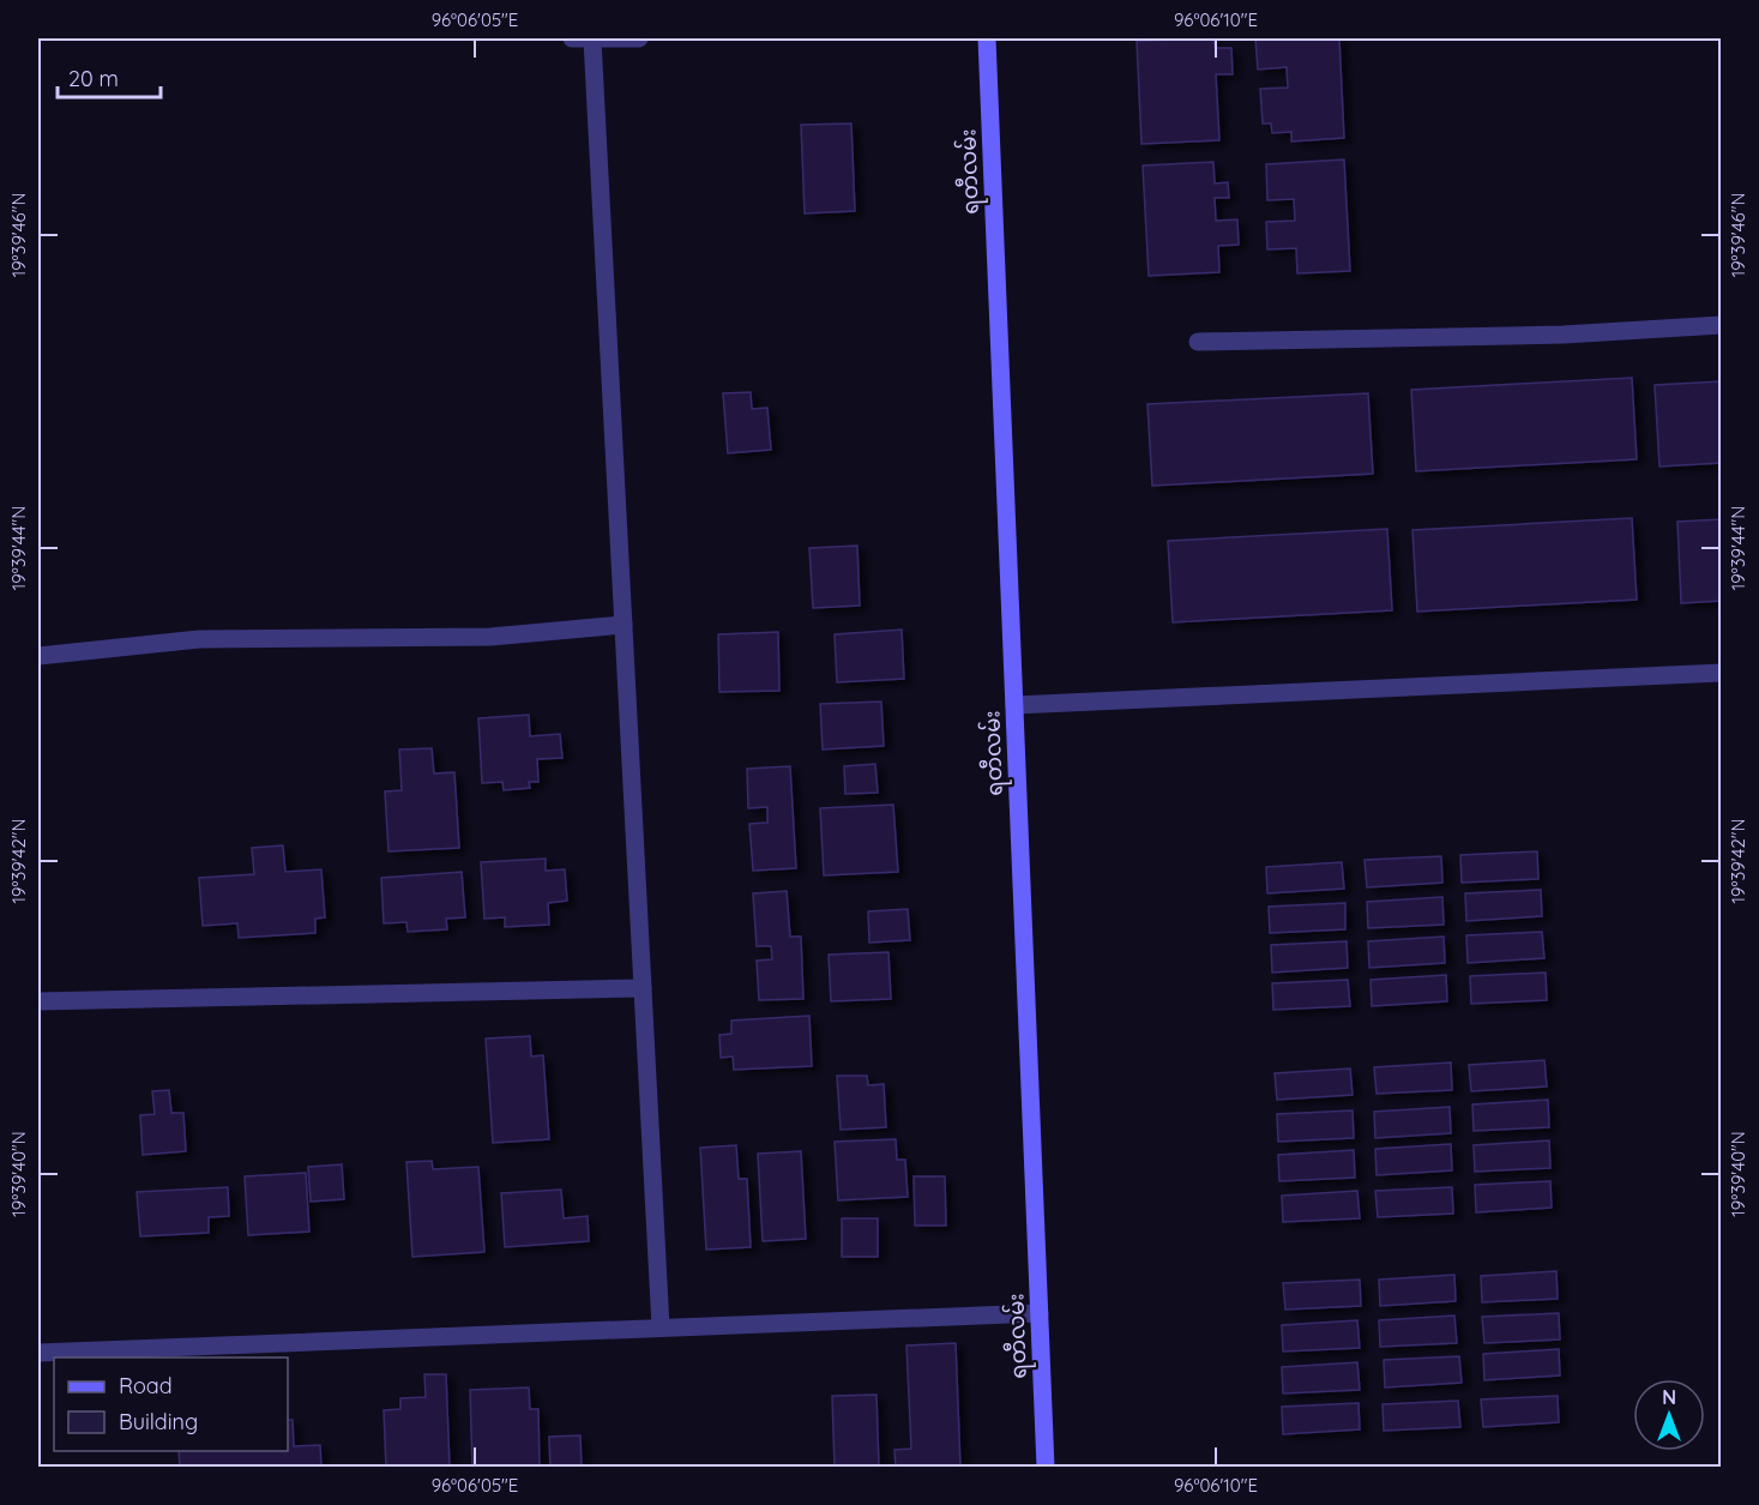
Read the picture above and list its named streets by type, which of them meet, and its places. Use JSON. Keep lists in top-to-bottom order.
{
  "streets": {
    "street": ["ရတီလမ်း"]
  },
  "legend": ["Road", "Building"],
  "scale_bar": "20 m",
  "north": "top",
  "coordinates": [
    "96°06'05\"E",
    "96°06'10\"E",
    "19°39'46\"N",
    "19°39'44\"N",
    "19°39'42\"N",
    "19°39'40\"N"
  ]
}
